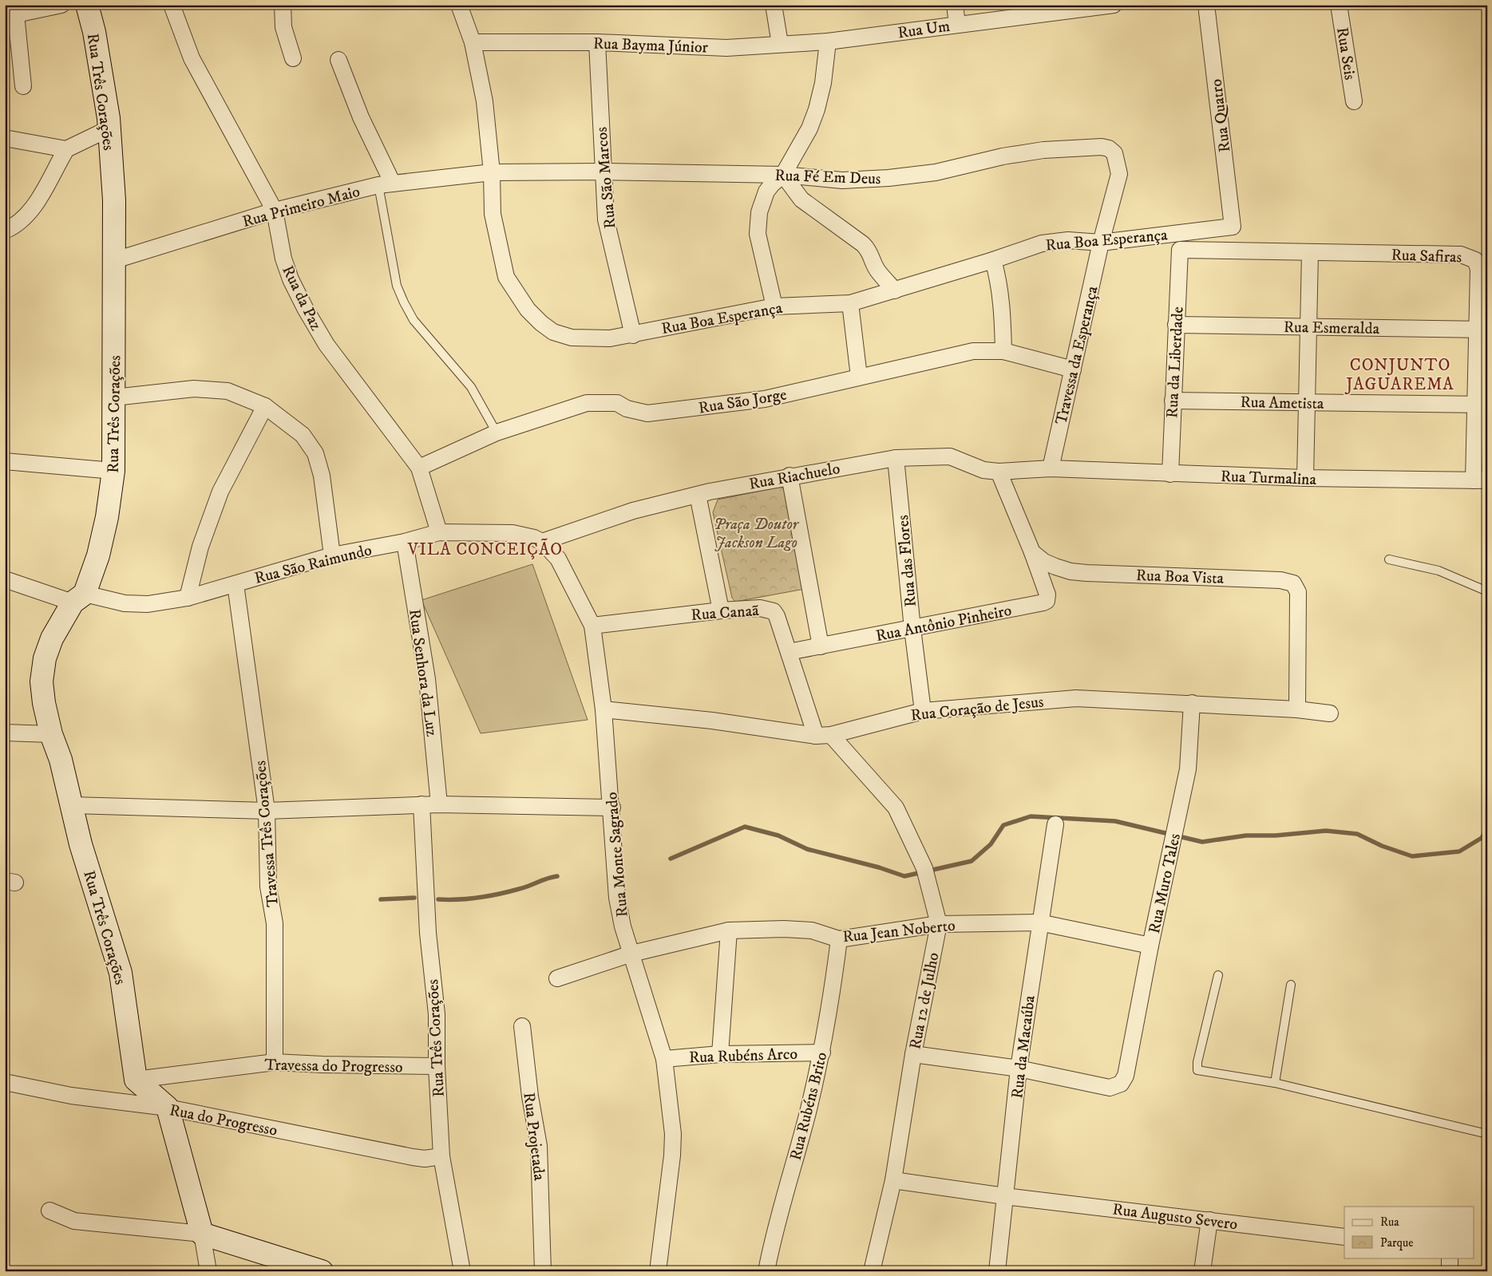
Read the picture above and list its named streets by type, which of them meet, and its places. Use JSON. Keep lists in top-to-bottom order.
{
  "streets": {
    "street": [
      "Rua Um",
      "Rua Bayma Júnior",
      "Rua Seis",
      "Rua Três Corações",
      "Rua Quatro",
      "Rua Fé Em Deus",
      "Rua São Marcos",
      "Rua Primeiro Maio",
      "Rua Boa Esperança",
      "Rua Safiras",
      "Rua da Paz",
      "Rua Esmeralda",
      "Travessa da Esperança",
      "Rua da Liberdade",
      "Rua São Jorge",
      "Rua Ametista",
      "Rua Riachuelo",
      "Rua Turmalina",
      "Rua das Flores",
      "Rua São Raimundo",
      "Rua Boa Vista",
      "Rua Canaã",
      "Rua Antônio Pinheiro",
      "Rua Senhora da Luz",
      "Rua Coração de Jesus",
      "Travessa Três Corações",
      "Rua Monte Sagrado",
      "Rua Muro Tales",
      "Rua Jean Noberto",
      "Rua 12 de Julho",
      "Rua da Macaúba",
      "Rua Rubéns Arco",
      "Travessa do Progresso",
      "Rua Rubéns Brito",
      "Rua do Progresso",
      "Rua Projetada",
      "Rua Augusto Severo"
    ]
  },
  "crossings": [
    ["Rua Um", "Rua Bayma Júnior"],
    ["Rua Bayma Júnior", "Rua São Marcos"],
    ["Rua Bayma Júnior", "Rua Boa Esperança"],
    ["Rua Três Corações", "Rua Primeiro Maio"],
    ["Rua Três Corações", "Rua São Raimundo"],
    ["Rua Três Corações", "Travessa do Progresso"],
    ["Rua Três Corações", "Rua do Progresso"],
    ["Rua Quatro", "Rua Boa Esperança"],
    ["Rua Fé Em Deus", "Rua São Marcos"],
    ["Rua Fé Em Deus", "Rua Primeiro Maio"],
    ["Rua Fé Em Deus", "Rua Boa Esperança"],
    ["Rua Fé Em Deus", "Travessa da Esperança"],
    ["Rua São Marcos", "Rua Boa Esperança"],
    ["Rua Primeiro Maio", "Rua Boa Esperança"],
    ["Rua Primeiro Maio", "Rua da Paz"],
    ["Rua Boa Esperança", "Travessa da Esperança"],
    ["Rua Safiras", "Rua Esmeralda"],
    ["Rua Safiras", "Rua da Liberdade"],
    ["Rua Safiras", "Rua Ametista"],
    ["Rua Safiras", "Rua Turmalina"],
    ["Rua da Paz", "Rua São Jorge"],
    ["Rua da Paz", "Rua São Raimundo"],
    ["Rua Esmeralda", "Rua da Liberdade"],
    ["Travessa da Esperança", "Rua São Jorge"],
    ["Travessa da Esperança", "Rua Riachuelo"],
    ["Travessa da Esperança", "Rua Turmalina"],
    ["Rua da Liberdade", "Rua Ametista"],
    ["Rua da Liberdade", "Rua Turmalina"],
    ["Rua Riachuelo", "Rua Turmalina"],
    ["Rua Riachuelo", "Rua das Flores"],
    ["Rua Riachuelo", "Rua São Raimundo"],
    ["Rua Riachuelo", "Rua Monte Sagrado"],
    ["Rua das Flores", "Rua Antônio Pinheiro"],
    ["Rua das Flores", "Rua Coração de Jesus"],
    ["Rua São Raimundo", "Rua Senhora da Luz"],
    ["Rua São Raimundo", "Travessa Três Corações"],
    ["Rua São Raimundo", "Rua Monte Sagrado"],
    ["Rua Boa Vista", "Rua Antônio Pinheiro"],
    ["Rua Boa Vista", "Rua Coração de Jesus"],
    ["Rua Canaã", "Rua Antônio Pinheiro"],
    ["Rua Canaã", "Rua Coração de Jesus"],
    ["Rua Canaã", "Rua Monte Sagrado"],
    ["Rua Canaã", "Rua 12 de Julho"],
    ["Rua Coração de Jesus", "Rua Monte Sagrado"],
    ["Rua Coração de Jesus", "Rua Muro Tales"],
    ["Rua Coração de Jesus", "Rua 12 de Julho"],
    ["Travessa Três Corações", "Travessa do Progresso"],
    ["Rua Monte Sagrado", "Rua Jean Noberto"],
    ["Rua Monte Sagrado", "Rua Rubéns Arco"],
    ["Rua Muro Tales", "Rua Jean Noberto"],
    ["Rua Muro Tales", "Rua da Macaúba"],
    ["Rua Jean Noberto", "Rua 12 de Julho"],
    ["Rua Jean Noberto", "Rua da Macaúba"],
    ["Rua Jean Noberto", "Rua Rubéns Brito"],
    ["Rua 12 de Julho", "Rua Augusto Severo"],
    ["Rua da Macaúba", "Rua Augusto Severo"],
    ["Rua Rubéns Arco", "Rua Rubéns Brito"]
  ],
  "districts": ["CONJUNTO JAGUAREMA", "VILA CONCEIÇÃO"],
  "parks": ["Praça Doutor Jackson Lago"],
  "legend": ["Rua", "Parque"]
}
